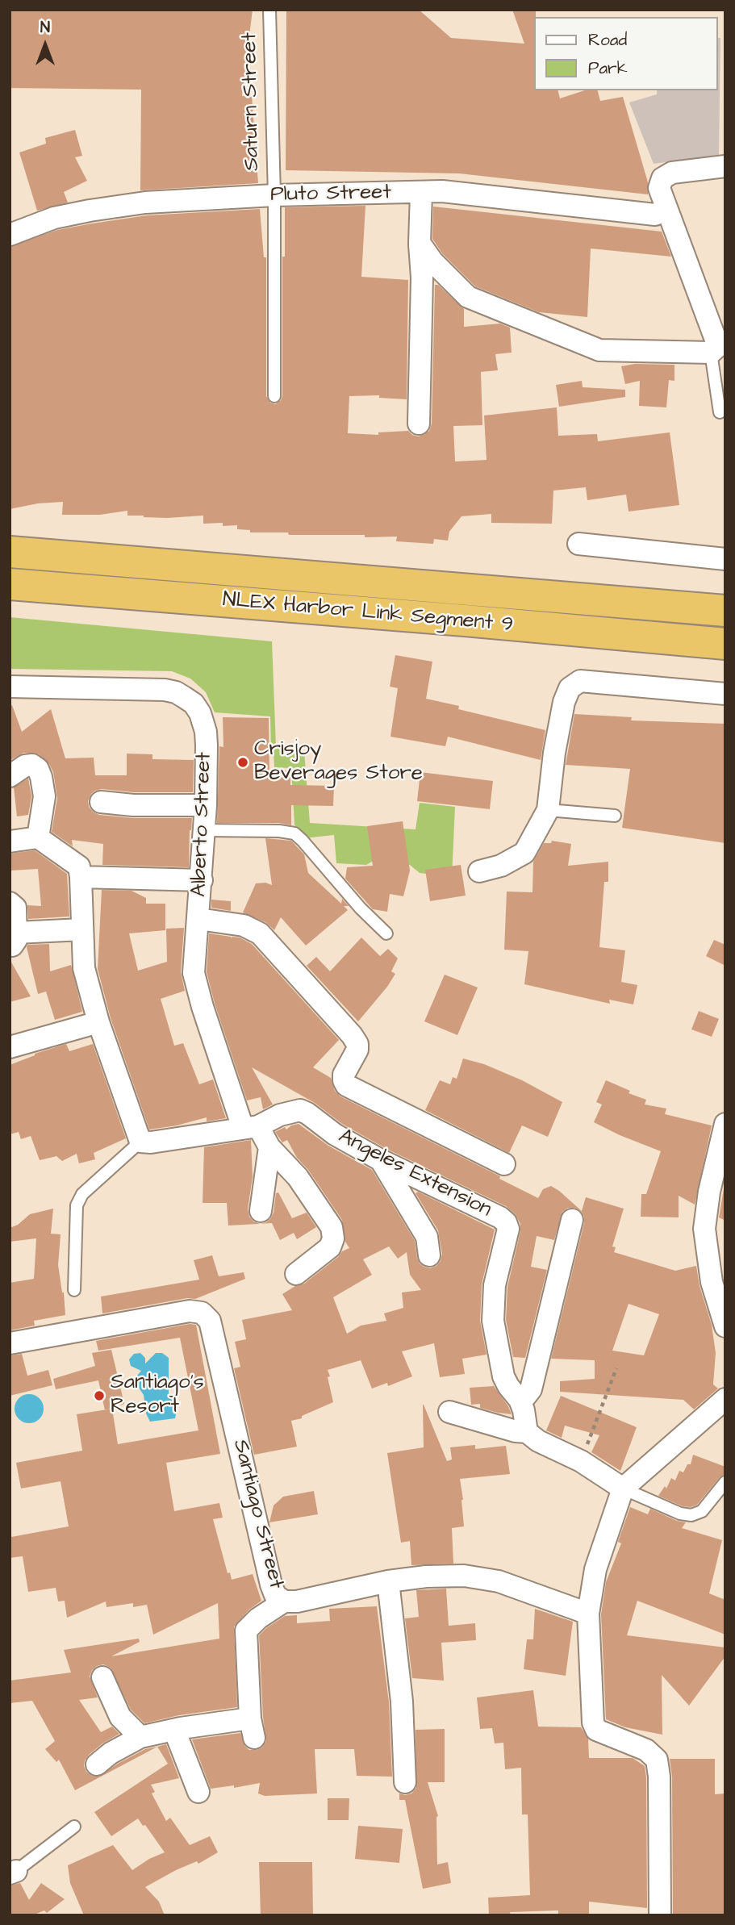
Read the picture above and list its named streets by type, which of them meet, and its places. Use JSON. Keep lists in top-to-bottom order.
{
  "streets": {
    "highway": ["NLEX Harbor Link Segment 9"],
    "street": [
      "Pluto Street",
      "Alberto Street",
      "Angeles Extension",
      "Santiago Street"
    ],
    "lane": ["Saturn Street"]
  },
  "crossings": [
    ["Saturn Street", "Pluto Street"],
    ["Alberto Street", "Angeles Extension"]
  ],
  "places": ["Crisjoy Beverages Store", "Santiago's Resort"],
  "legend": ["Road", "Park"],
  "north": "top"
}
